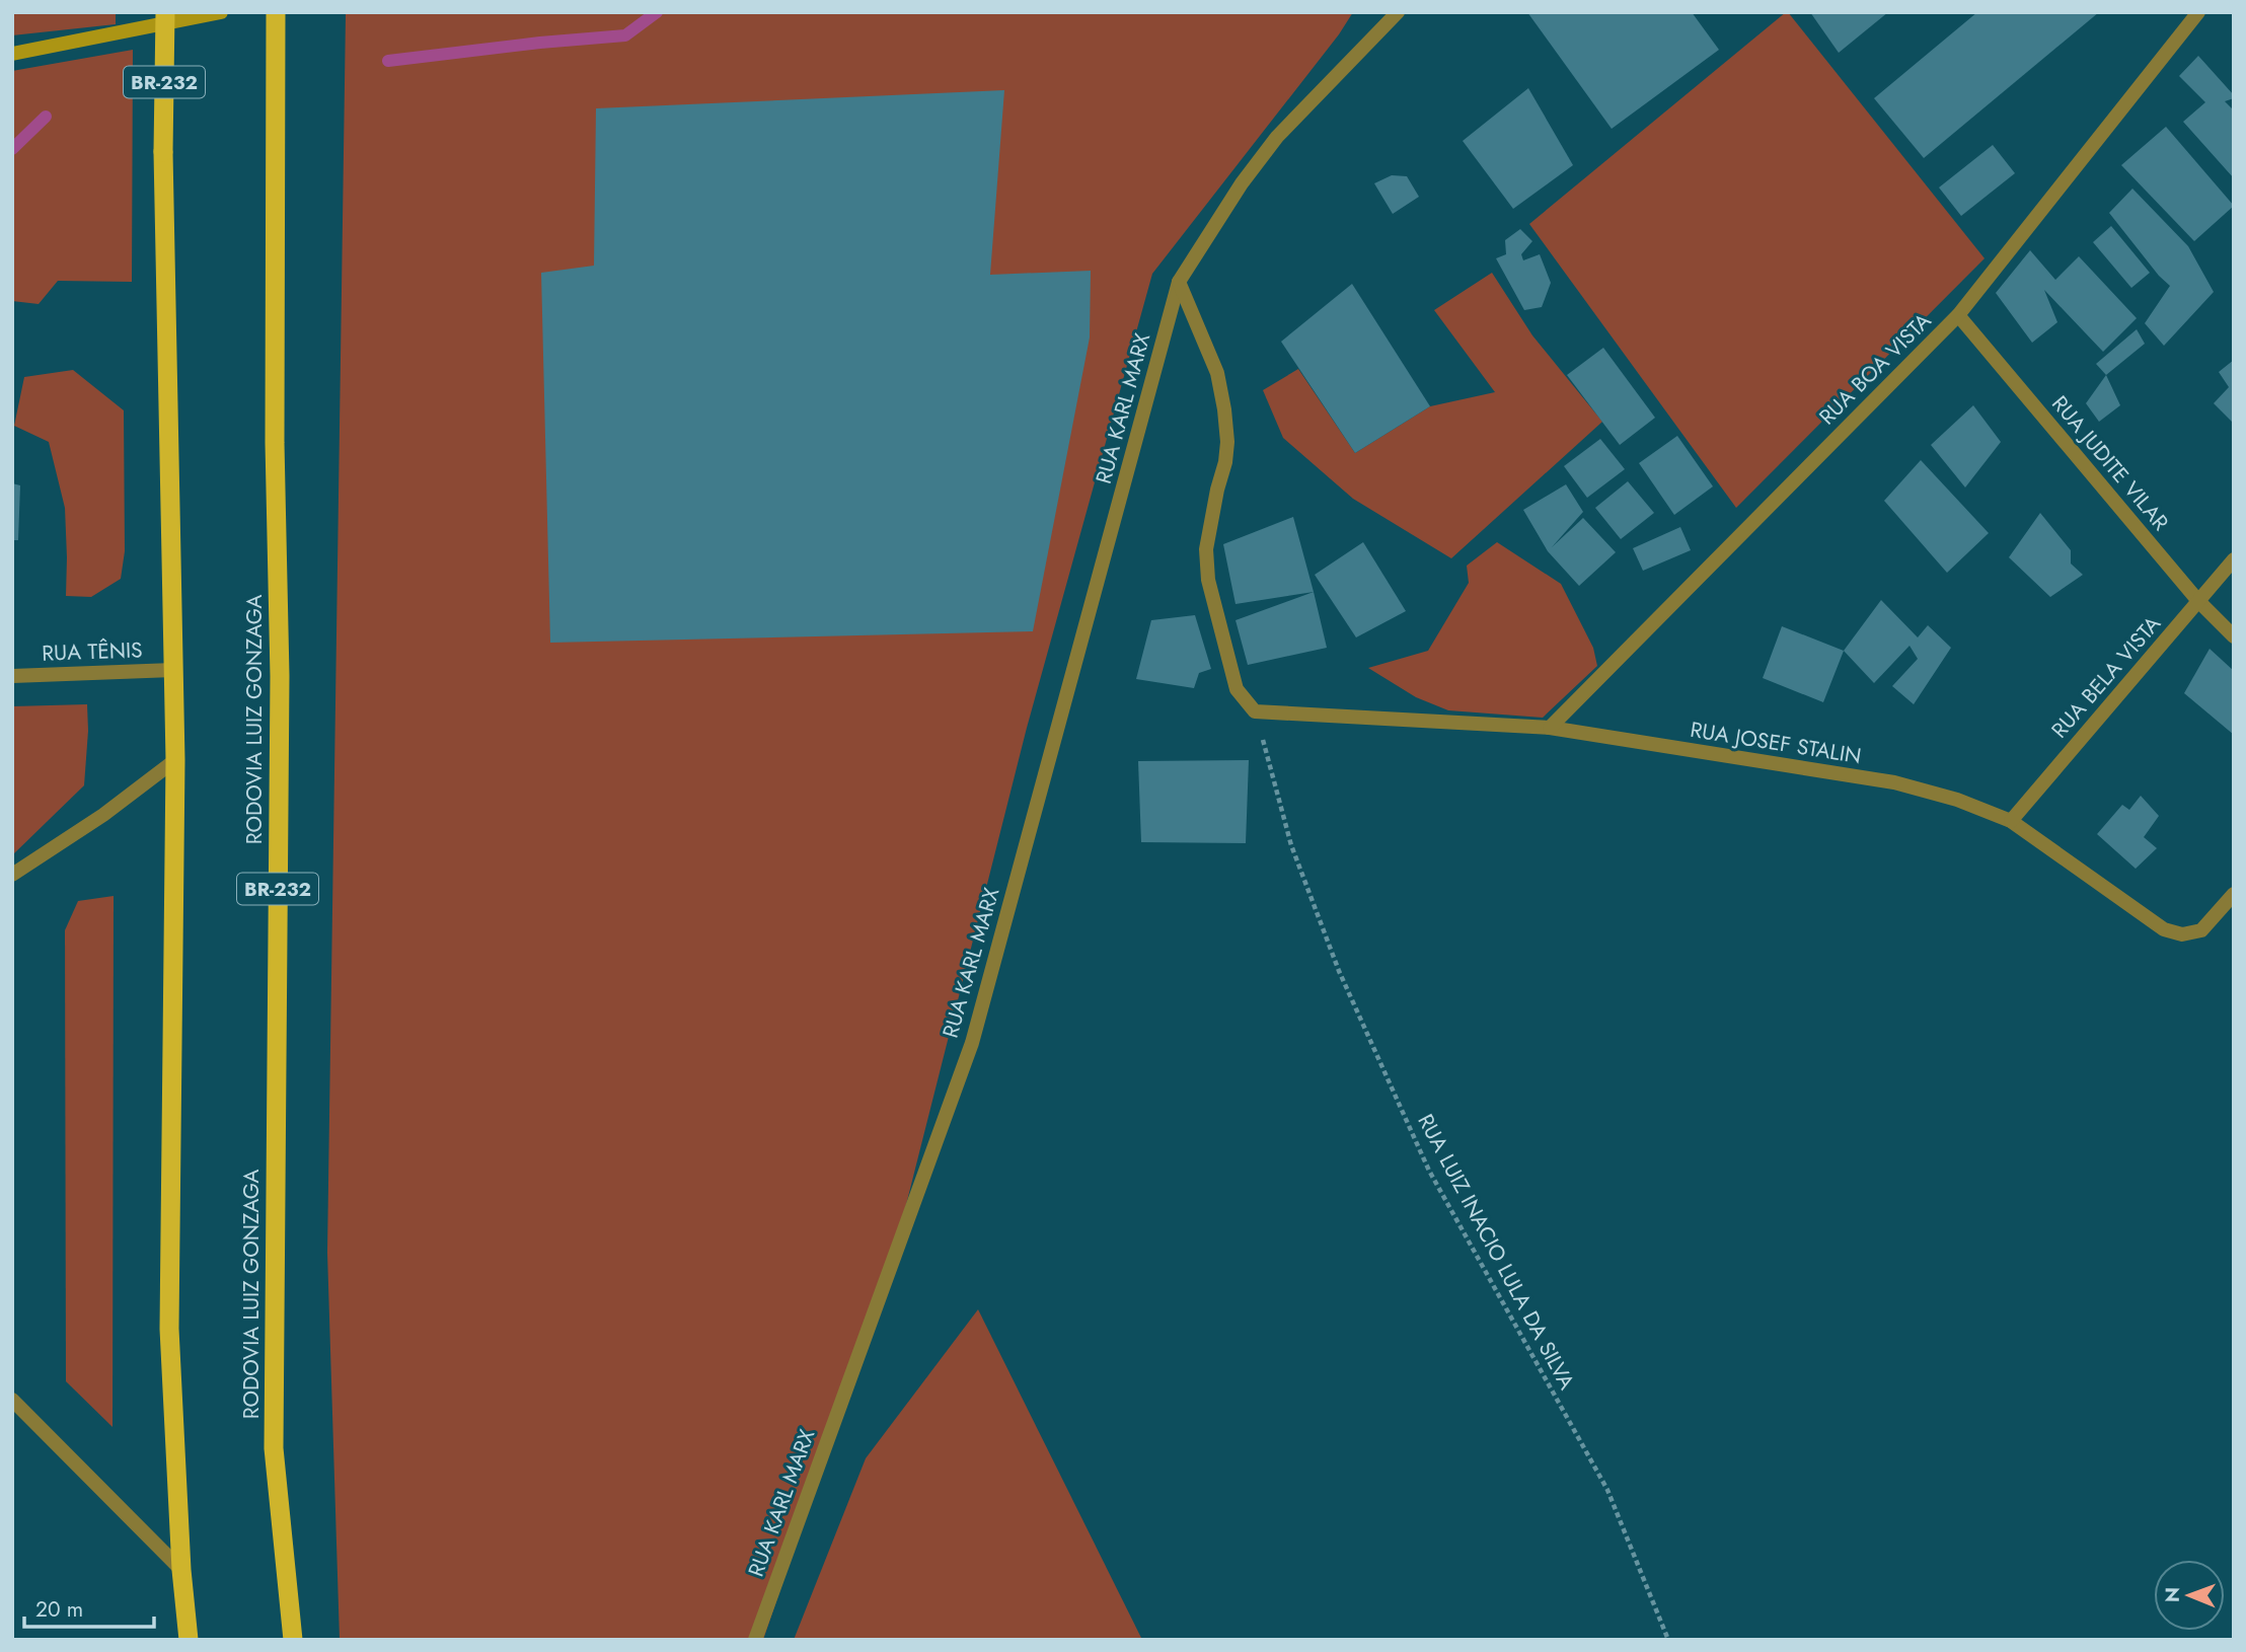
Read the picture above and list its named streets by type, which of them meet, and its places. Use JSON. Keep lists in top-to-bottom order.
{
  "streets": {
    "highway": ["BR-232", "RODOVIA LUIZ GONZAGA"],
    "street": [
      "RUA BOA VISTA",
      "RUA KARL MARX",
      "RUA JUDITE VILAR",
      "RUA TÊNIS",
      "RUA BELA VISTA",
      "RUA JOSEF STALIN"
    ],
    "path": ["RUA LUIZ INACIO LULA DA SILVA"]
  },
  "crossings": [
    ["BR-232", "RUA TÊNIS"],
    ["RUA BOA VISTA", "RUA JUDITE VILAR"],
    ["RUA BOA VISTA", "RUA JOSEF STALIN"],
    ["RUA JUDITE VILAR", "RUA BELA VISTA"],
    ["RUA BELA VISTA", "RUA JOSEF STALIN"],
    ["RUA JOSEF STALIN", "RUA LUIZ INACIO LULA DA SILVA"]
  ],
  "scale_bar": "20 m",
  "north": "left"
}
